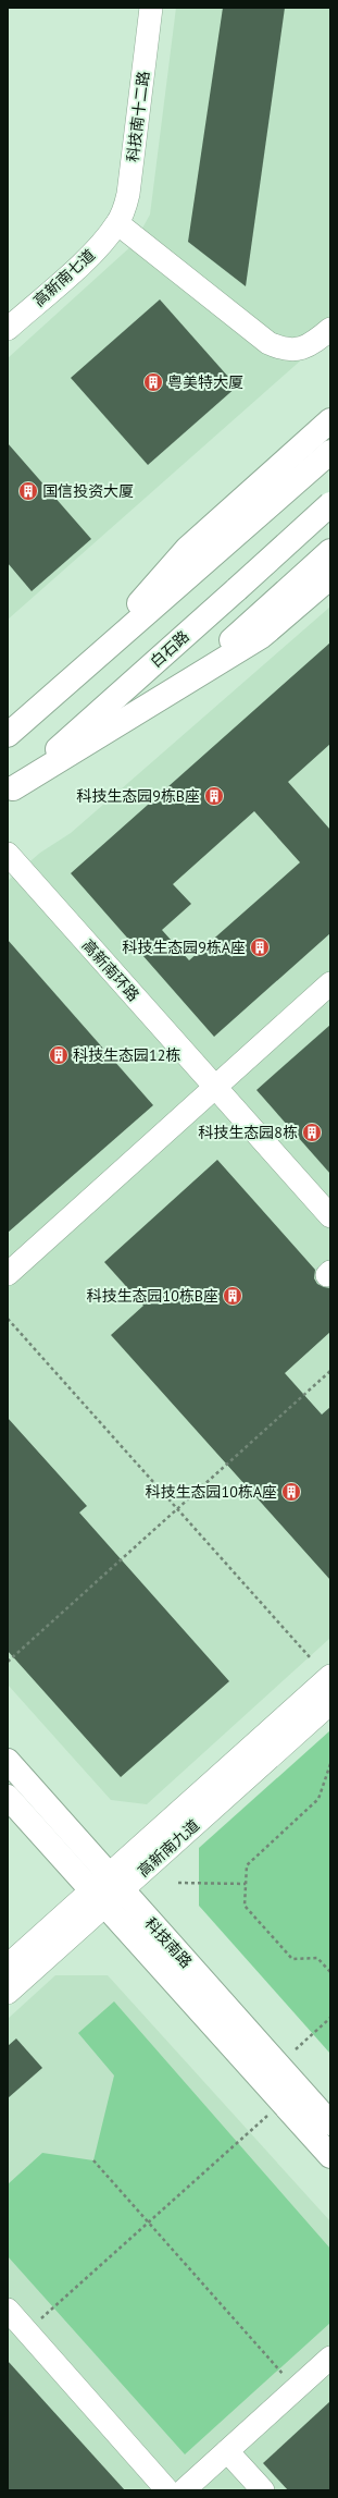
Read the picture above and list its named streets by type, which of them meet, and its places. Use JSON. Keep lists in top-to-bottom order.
{
  "streets": {
    "main road": ["白石路", "科技南路"],
    "street": [
      "科技南十二路",
      "高新南七道",
      "高新南环路",
      "高新南九道"
    ]
  },
  "crossings": [
    ["科技南十二路", "高新南七道"],
    ["高新南九道", "科技南路"]
  ],
  "places": {
    "building": [
      "粤美特大厦",
      "国信投资大厦",
      "科技生态园9栋B座",
      "科技生态园9栋A座",
      "科技生态园12栋",
      "科技生态园8栋",
      "科技生态园10栋B座",
      "科技生态园10栋A座"
    ]
  }
}
